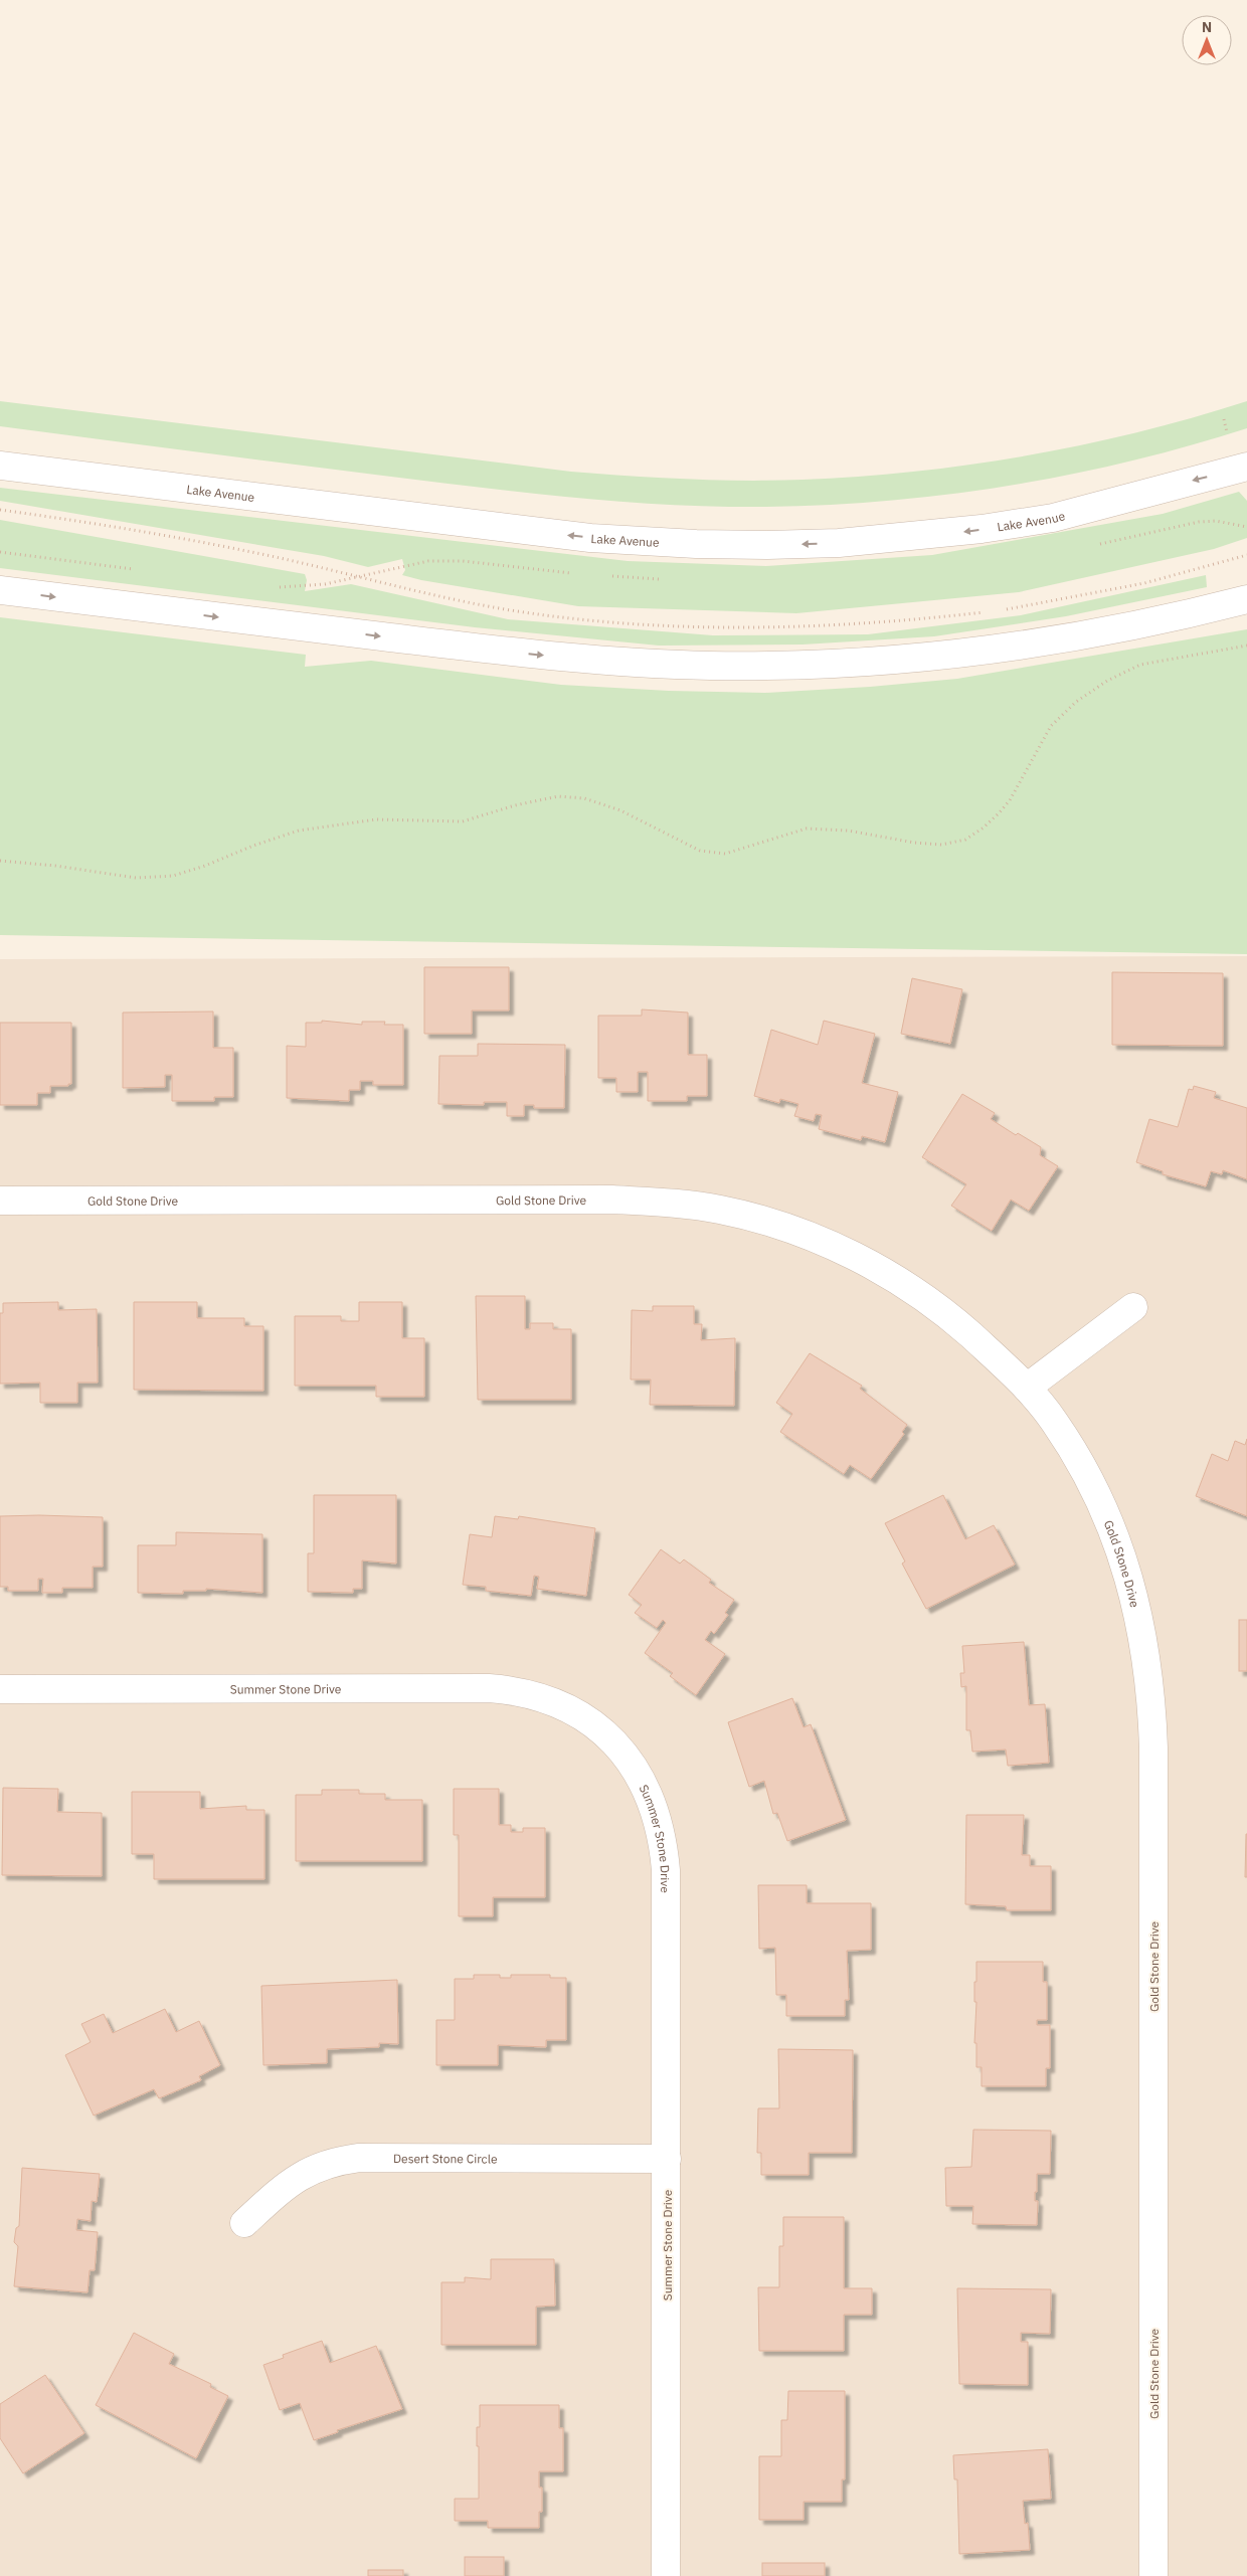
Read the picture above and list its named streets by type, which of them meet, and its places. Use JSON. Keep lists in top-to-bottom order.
{
  "streets": {
    "street": [
      "Lake Avenue",
      "Gold Stone Drive",
      "Summer Stone Drive",
      "Desert Stone Circle"
    ]
  },
  "crossings": [
    ["Summer Stone Drive", "Desert Stone Circle"]
  ],
  "north": "top"
}
